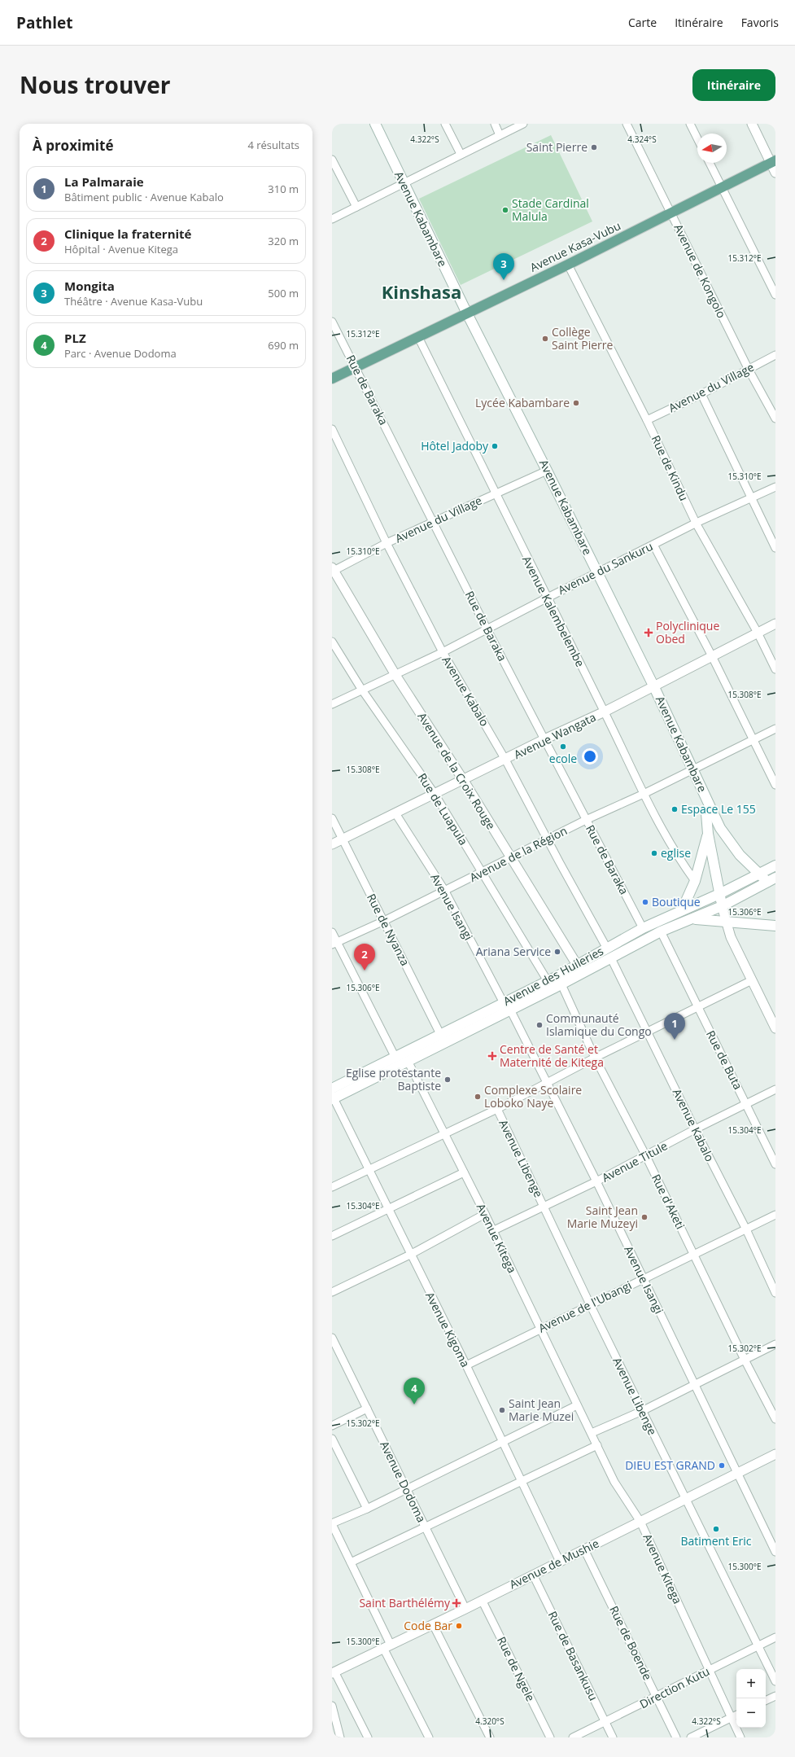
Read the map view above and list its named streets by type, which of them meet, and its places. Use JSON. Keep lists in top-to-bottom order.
{
  "streets": {
    "main road": ["Avenue Kabambare", "Avenue Kasa-Vubu", "Avenue des Huileries"],
    "street": [
      "Avenue de Kongolo",
      "Avenue du Village",
      "Rue de Baraka",
      "Rue de Kindu",
      "Avenue du Sankuru",
      "Avenue Kalembelembe",
      "Avenue Kabalo",
      "Avenue Wangata",
      "Avenue de la Croix Rouge",
      "Rue de Luapula",
      "Avenue de la Région",
      "Avenue Isangi",
      "Rue de Nyanza",
      "Rue de Buta",
      "Avenue Libenge",
      "Avenue Titule",
      "Rue d'Aketi",
      "Avenue Kitega",
      "Avenue de l'Ubangi",
      "Avenue Kigoma",
      "Avenue Dodoma",
      "Avenue de Mushie",
      "Rue de Boende",
      "Rue de Basankusu",
      "Rue de Ngele",
      "Direction Kutu"
    ]
  },
  "crossings": [
    ["Avenue Kabambare", "Avenue Kasa-Vubu"],
    ["Avenue Kabambare", "Avenue du Village"],
    ["Avenue Kabambare", "Avenue du Sankuru"],
    ["Avenue Kabambare", "Avenue Wangata"],
    ["Avenue Kabambare", "Avenue de la Région"],
    ["Avenue Kabambare", "Avenue des Huileries"],
    ["Avenue Kasa-Vubu", "Avenue de Kongolo"],
    ["Avenue Kasa-Vubu", "Rue de Baraka"],
    ["Avenue Kasa-Vubu", "Rue de Kindu"],
    ["Avenue Kasa-Vubu", "Avenue Kalembelembe"],
    ["Avenue de Kongolo", "Avenue du Village"],
    ["Avenue du Village", "Rue de Baraka"],
    ["Avenue du Village", "Rue de Kindu"],
    ["Avenue du Village", "Avenue Kalembelembe"],
    ["Avenue du Village", "Avenue Kabalo"],
    ["Avenue du Village", "Avenue de la Croix Rouge"],
    ["Rue de Baraka", "Avenue du Sankuru"],
    ["Rue de Baraka", "Avenue Wangata"],
    ["Rue de Baraka", "Avenue de la Région"],
    ["Rue de Baraka", "Avenue des Huileries"],
    ["Rue de Kindu", "Avenue du Sankuru"],
    ["Rue de Kindu", "Avenue Wangata"],
    ["Avenue du Sankuru", "Avenue Kalembelembe"],
    ["Avenue du Sankuru", "Avenue Kabalo"],
    ["Avenue du Sankuru", "Avenue de la Croix Rouge"],
    ["Avenue du Sankuru", "Rue de Luapula"],
    ["Avenue Kalembelembe", "Avenue Wangata"],
    ["Avenue Kalembelembe", "Avenue de la Région"],
    ["Avenue Kabalo", "Avenue Wangata"],
    ["Avenue Kabalo", "Avenue de la Région"],
    ["Avenue Kabalo", "Avenue des Huileries"],
    ["Avenue Kabalo", "Avenue Titule"],
    ["Avenue Kabalo", "Avenue de l'Ubangi"],
    ["Avenue Wangata", "Avenue de la Croix Rouge"],
    ["Avenue Wangata", "Rue de Luapula"],
    ["Avenue Wangata", "Avenue Isangi"],
    ["Avenue Wangata", "Rue de Nyanza"],
    ["Avenue de la Croix Rouge", "Avenue de la Région"],
    ["Avenue de la Croix Rouge", "Avenue des Huileries"],
    ["Rue de Luapula", "Avenue de la Région"],
    ["Rue de Luapula", "Avenue des Huileries"],
    ["Avenue de la Région", "Avenue Isangi"],
    ["Avenue de la Région", "Rue de Nyanza"],
    ["Avenue Isangi", "Avenue des Huileries"],
    ["Avenue Isangi", "Avenue Titule"],
    ["Avenue Isangi", "Avenue de l'Ubangi"],
    ["Avenue Isangi", "Avenue de Mushie"],
    ["Rue de Nyanza", "Avenue des Huileries"],
    ["Avenue des Huileries", "Rue de Buta"],
    ["Avenue des Huileries", "Rue d'Aketi"],
    ["Avenue des Huileries", "Avenue Kitega"],
    ["Avenue des Huileries", "Avenue Kigoma"],
    ["Rue de Buta", "Avenue Titule"],
    ["Avenue Libenge", "Avenue Titule"],
    ["Avenue Libenge", "Avenue de l'Ubangi"],
    ["Avenue Libenge", "Avenue de Mushie"],
    ["Avenue Libenge", "Direction Kutu"],
    ["Avenue Titule", "Rue d'Aketi"],
    ["Avenue Titule", "Avenue Kitega"],
    ["Rue d'Aketi", "Avenue de l'Ubangi"],
    ["Avenue Kitega", "Avenue de l'Ubangi"],
    ["Avenue Kitega", "Avenue de Mushie"],
    ["Avenue Kitega", "Direction Kutu"],
    ["Avenue de l'Ubangi", "Avenue Kigoma"],
    ["Avenue Kigoma", "Avenue de Mushie"],
    ["Avenue Dodoma", "Avenue de Mushie"],
    ["Avenue de Mushie", "Rue de Boende"],
    ["Avenue de Mushie", "Rue de Basankusu"],
    ["Avenue de Mushie", "Rue de Ngele"],
    ["Rue de Boende", "Direction Kutu"],
    ["Rue de Basankusu", "Direction Kutu"]
  ],
  "districts": ["Kinshasa"],
  "places": {
    "other": [
      "Saint Pierre",
      "Stade Cardinal Malula",
      "Collège Saint Pierre",
      "Lycée Kabambare",
      "Hôtel Jadoby",
      "ecole",
      "Espace Le 155",
      "eglise",
      "Boutique",
      "Ariana Service",
      "Communauté Islamique du Congo",
      "Eglise protestante Baptiste",
      "Complexe Scolaire Loboko Naye",
      "Saint Jean Marie Muzeyi",
      "Saint Jean Marie Muzei",
      "DIEU EST GRAND",
      "Batiment Eric",
      "Code Bar"
    ],
    "health": ["Polyclinique Obed", "Centre de Santé et Maternité de Kitega", "Saint Barthélémy"]
  },
  "north": "left",
  "page": {
    "header": "Pathlet",
    "nav": ["Carte", "Itinéraire", "Favoris"],
    "title": "Nous trouver",
    "buttons": "Itinéraire",
    "heading": ["À proximité", "4 résultats"],
    "list": [
      {
        "mark": "1",
        "name": "La Palmaraie",
        "note": "Bâtiment public · Avenue Kabalo",
        "value": "310 m"
      },
      {
        "mark": "2",
        "name": "Clinique la fraternité",
        "note": "Hôpital · Avenue Kitega",
        "value": "320 m"
      },
      {
        "mark": "3",
        "name": "Mongita",
        "note": "Théâtre · Avenue Kasa-Vubu",
        "value": "500 m"
      },
      {
        "mark": "4",
        "name": "PLZ",
        "note": "Parc · Avenue Dodoma",
        "value": "690 m"
      }
    ],
    "pins": [
      "3",
      "2",
      "1",
      "4"
    ],
    "map_buttons": ["+", "−"]
  },
  "coordinates": [
    "4.322°S",
    "4.324°S",
    "15.312°E",
    "15.310°E",
    "15.308°E",
    "15.306°E",
    "15.304°E",
    "15.302°E",
    "15.300°E",
    "4.320°S"
  ]
}
